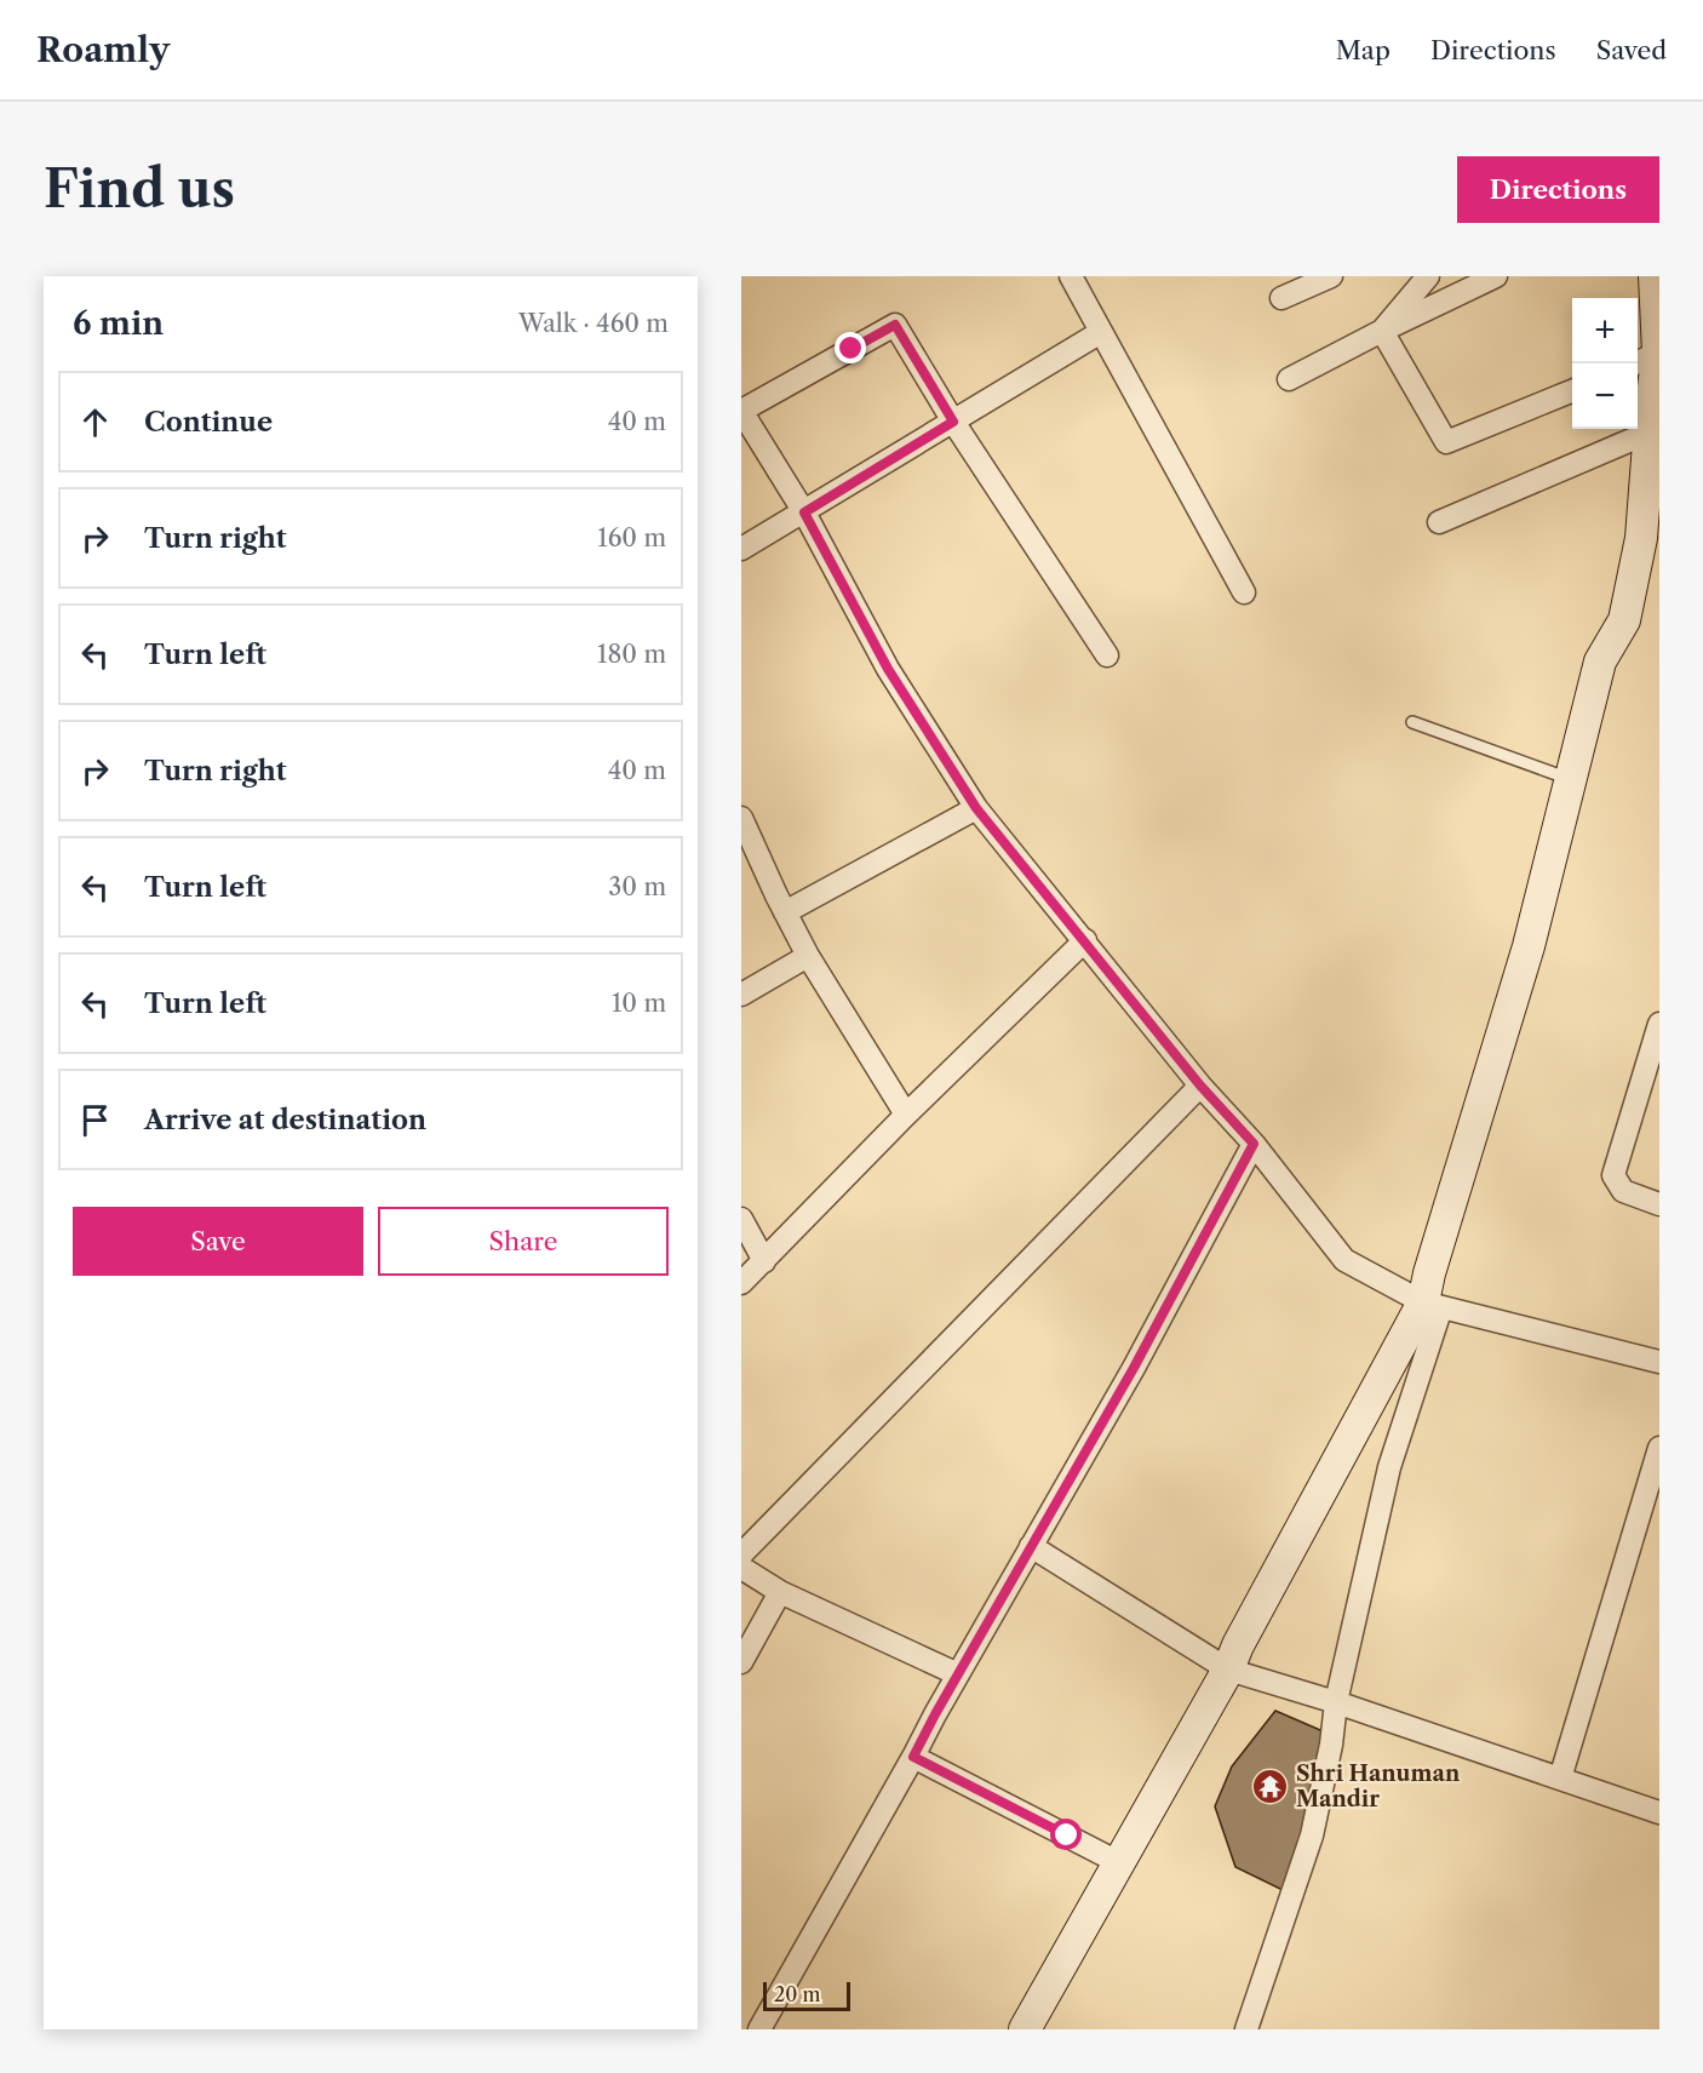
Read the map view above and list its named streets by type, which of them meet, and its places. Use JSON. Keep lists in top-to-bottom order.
{
  "places": {
    "temple": ["Shri Hanuman Mandir"]
  },
  "scale_bar": "20 m",
  "page": {
    "header": "Roamly",
    "nav": ["Map", "Directions", "Saved"],
    "buttons": [
      "Directions",
      ["Save", "Share"]
    ],
    "title": "Find us",
    "heading": ["6 min", "Walk · 460 m"],
    "map_buttons": ["+", "−"],
    "list": [
      ["Continue", "40 m"],
      ["Turn right", "160 m"],
      ["Turn left", "180 m"],
      ["Turn right", "40 m"],
      ["Turn left", "30 m"],
      ["Turn left", "10 m"],
      "Arrive at destination"
    ],
    "scale": "20 m"
  }
}
